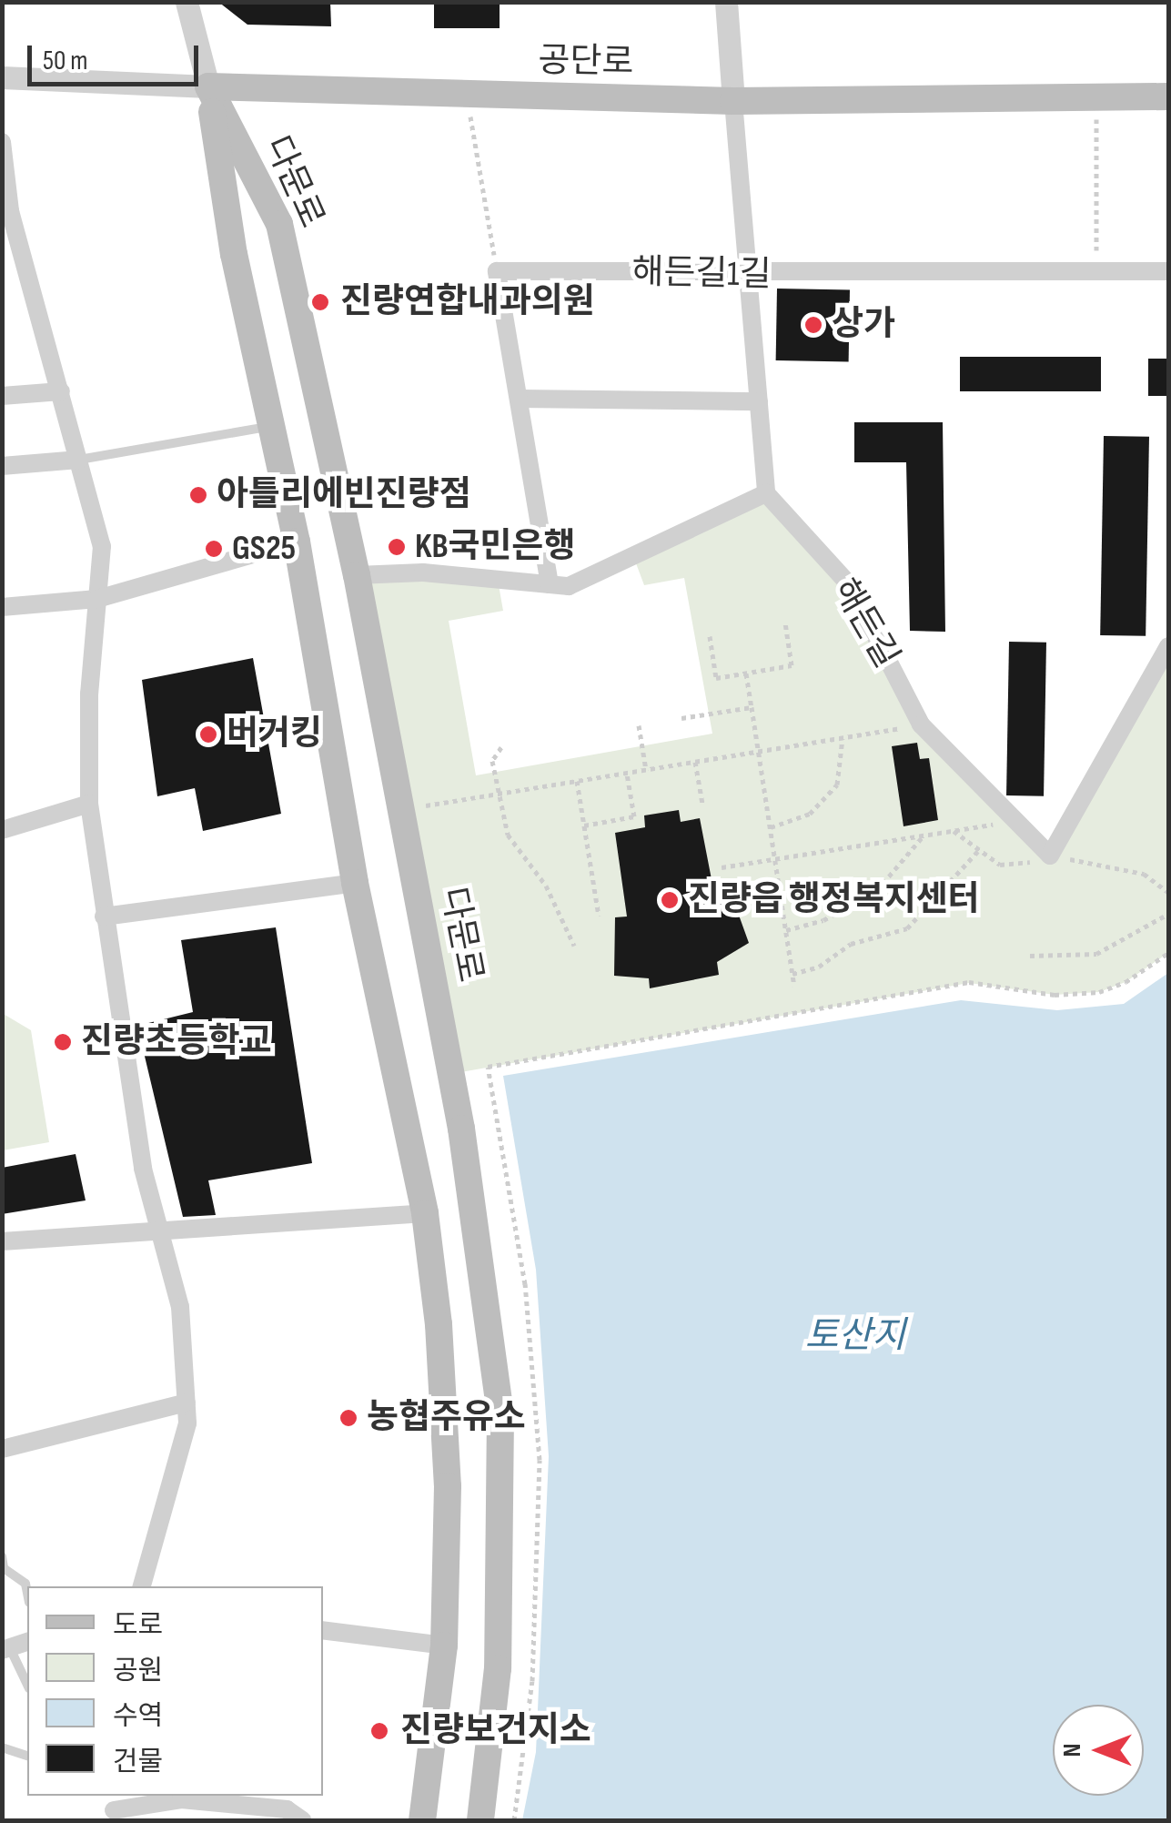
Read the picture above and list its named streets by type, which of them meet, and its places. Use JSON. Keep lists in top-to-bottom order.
{
  "streets": {
    "main road": ["공단로", "다문로"],
    "street": ["해든길1길", "해든길"]
  },
  "crossings": [
    ["공단로", "다문로"]
  ],
  "water": ["토산지"],
  "places": [
    "진량연합내과의원",
    "상가",
    "아틀리에빈진량점",
    "KB국민은행",
    "GS25",
    "버거킹",
    "진량읍 행정복지센터",
    "진량초등학교",
    "농협주유소",
    "진량보건지소"
  ],
  "legend": [
    "도로",
    "공원",
    "수역",
    "건물"
  ],
  "scale_bar": "50 m",
  "north": "left"
}
